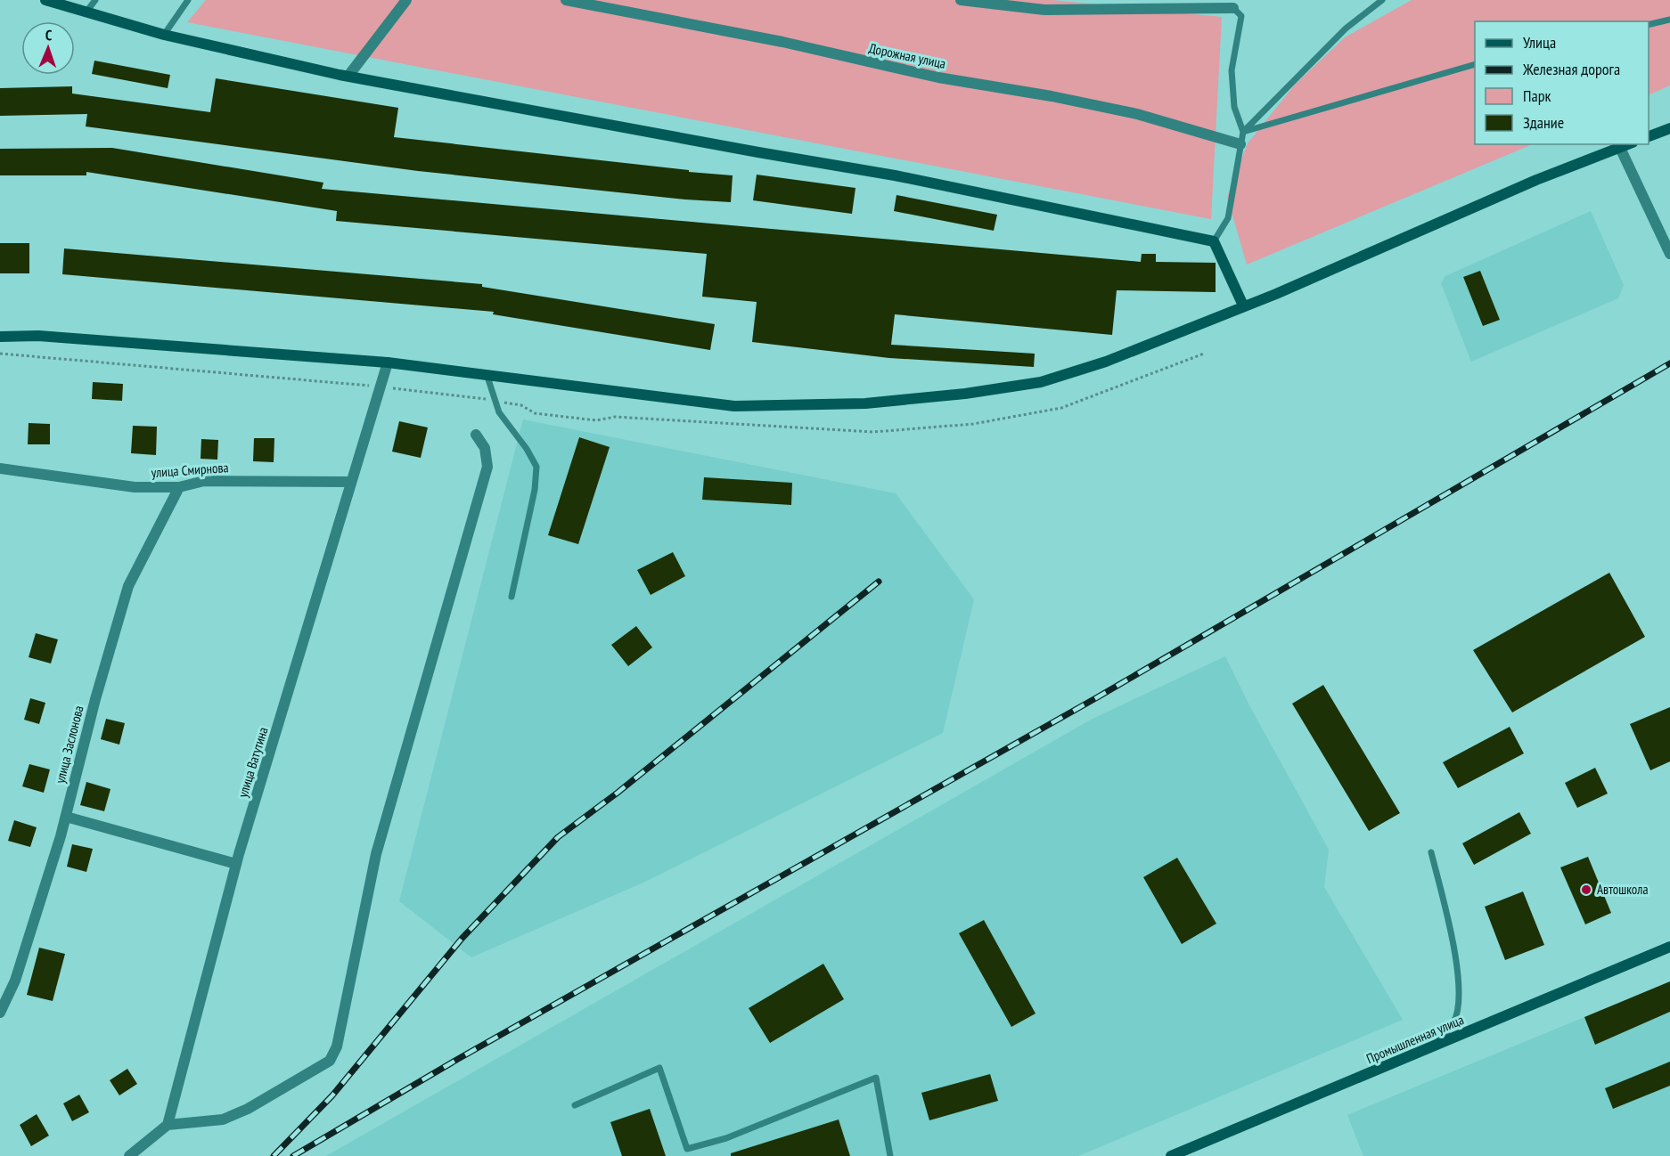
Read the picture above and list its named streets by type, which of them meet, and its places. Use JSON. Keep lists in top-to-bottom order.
{
  "streets": {
    "street": [
      "Дорожная улица",
      "улица Смирнова",
      "улица Заслонова",
      "улица Ватутина",
      "Промышленная улица"
    ]
  },
  "crossings": [
    ["улица Смирнова", "улица Заслонова"],
    ["улица Смирнова", "улица Ватутина"]
  ],
  "places": ["Автошкола"],
  "legend": [
    "Улица",
    "Железная дорога",
    "Парк",
    "Здание"
  ],
  "north": "top"
}
